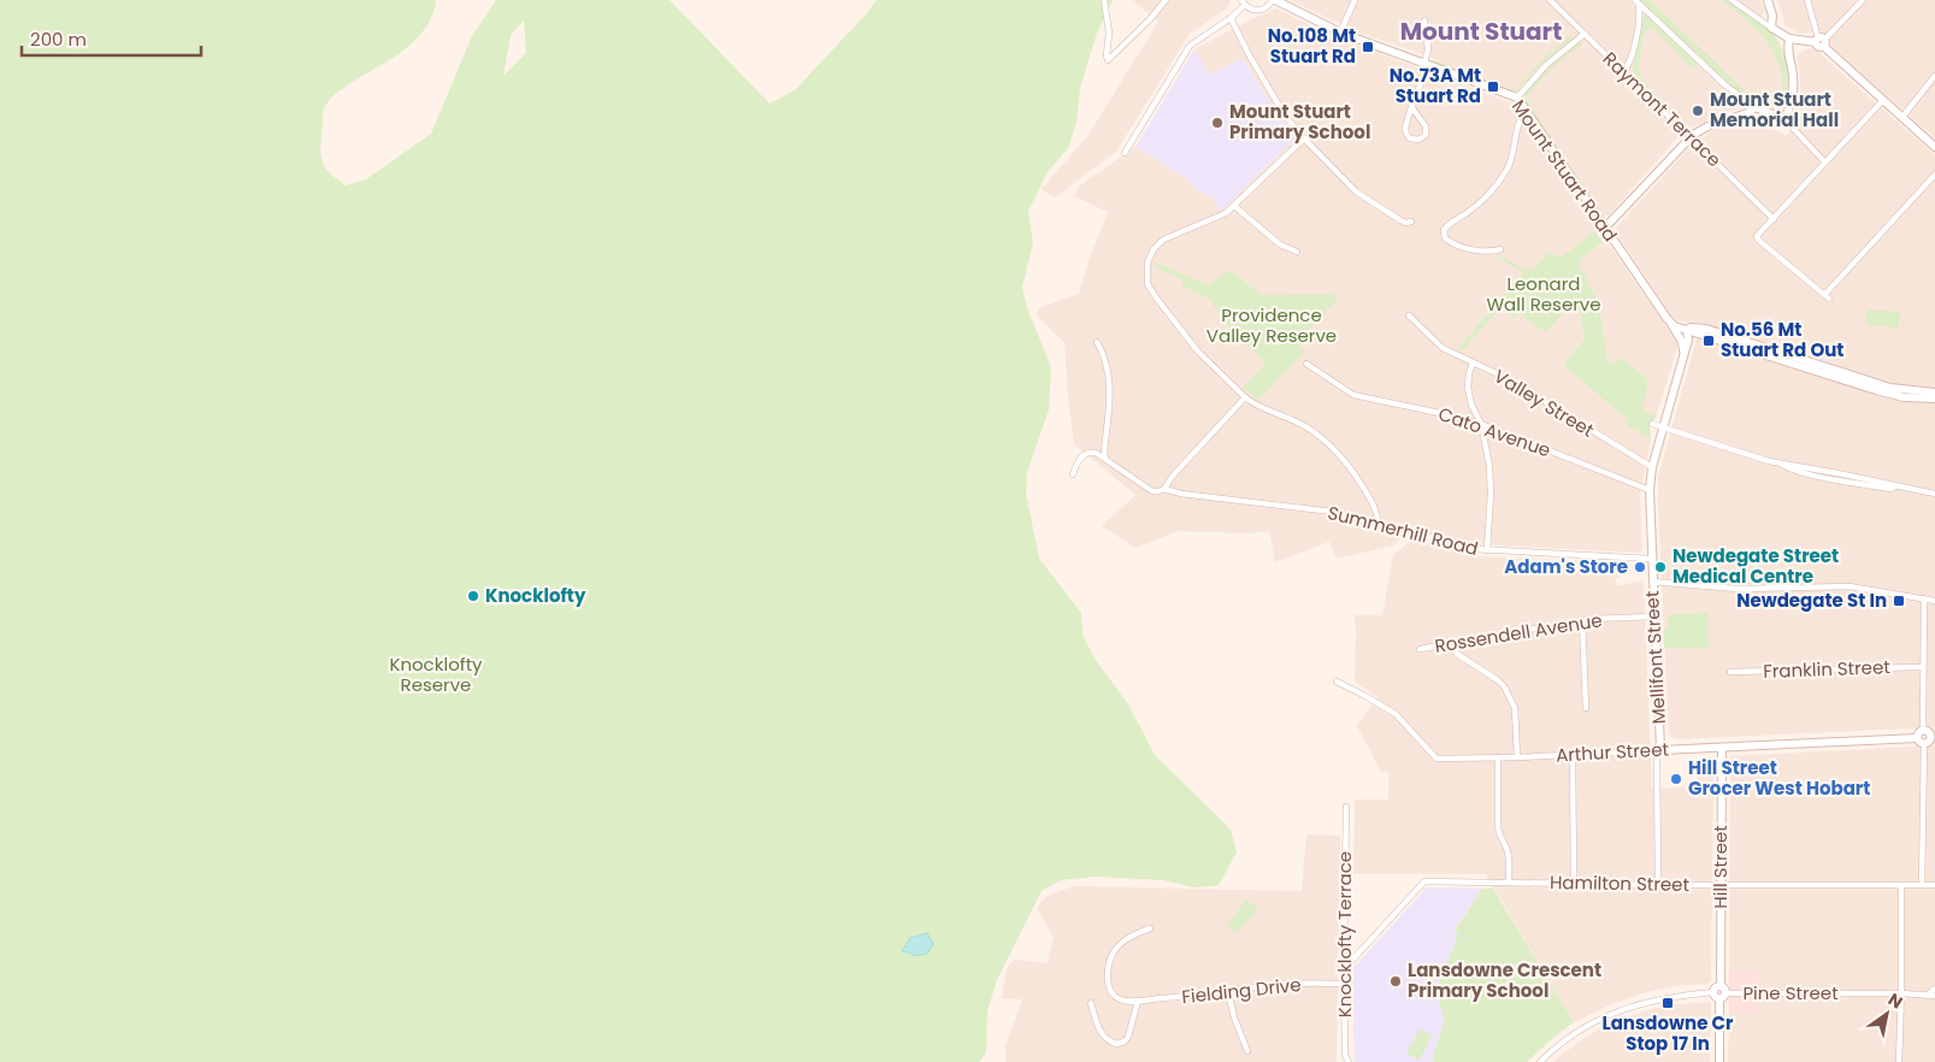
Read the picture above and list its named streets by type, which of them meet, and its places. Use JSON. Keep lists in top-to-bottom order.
{
  "streets": {
    "street": [
      "Raymont Terrace",
      "Mount Stuart Road",
      "Valley Street",
      "Cato Avenue",
      "Summerhill Road",
      "Rossendell Avenue",
      "Mellifont Street",
      "Franklin Street",
      "Arthur Street",
      "Hill Street",
      "Hamilton Street",
      "Knocklofty Terrace",
      "Fielding Drive",
      "Pine Street"
    ]
  },
  "crossings": [
    ["Mount Stuart Road", "Mellifont Street"],
    ["Valley Street", "Mellifont Street"],
    ["Cato Avenue", "Mellifont Street"],
    ["Summerhill Road", "Mellifont Street"],
    ["Rossendell Avenue", "Mellifont Street"],
    ["Mellifont Street", "Arthur Street"],
    ["Arthur Street", "Hill Street"],
    ["Hill Street", "Hamilton Street"],
    ["Hill Street", "Pine Street"],
    ["Hamilton Street", "Knocklofty Terrace"],
    ["Knocklofty Terrace", "Fielding Drive"]
  ],
  "districts": ["Mount Stuart"],
  "parks": ["Leonard Wall Reserve", "Providence Valley Reserve", "Knocklofty Reserve"],
  "places": {
    "transit": [
      "No.108 Mt Stuart Rd",
      "No.73A Mt Stuart Rd",
      "No.56 Mt Stuart Rd Out",
      "Newdegate St In",
      "Lansdowne Cr Stop 17 In"
    ],
    "other": [
      "Mount Stuart Memorial Hall",
      "Mount Stuart Primary School",
      "Adam's Store",
      "Newdegate Street Medical Centre",
      "Knocklofty",
      "Hill Street Grocer West Hobart",
      "Lansdowne Crescent Primary School"
    ]
  },
  "scale_bar": "200 m",
  "north": "top right"
}
